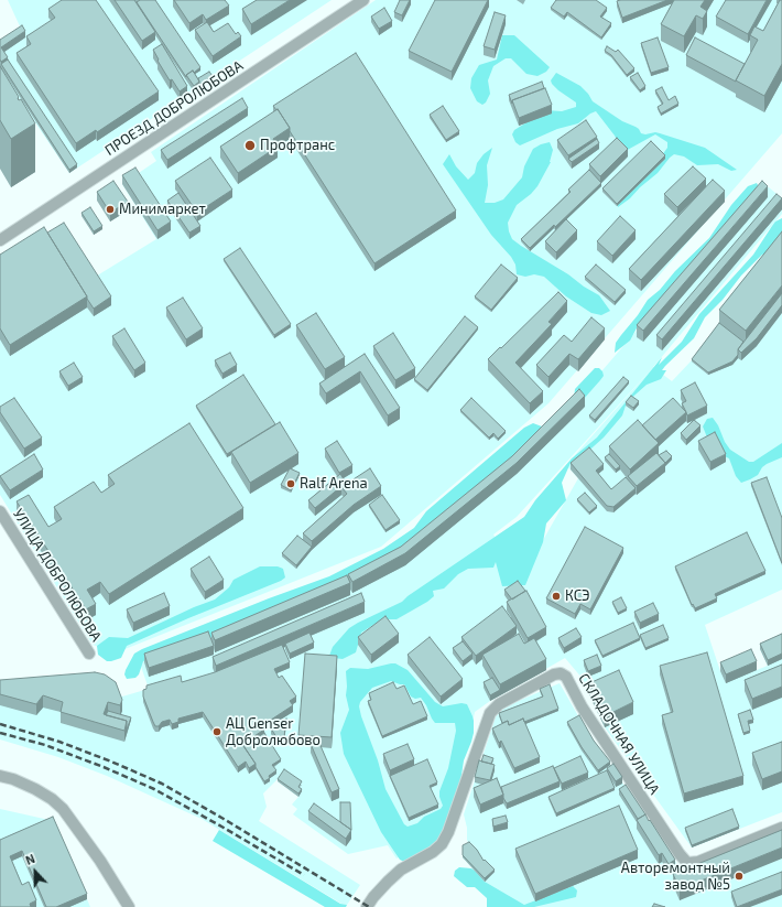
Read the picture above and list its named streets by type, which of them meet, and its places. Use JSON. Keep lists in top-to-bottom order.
{
  "streets": {
    "street": ["ПРОЕЗД ДОБРОЛЮБОВА", "УЛИЦА ДОБРОЛЮБОВА", "СКЛАДОЧНАЯ УЛИЦА"]
  },
  "places": [
    "Профтранс",
    "Минимаркет",
    "Ralf Arena",
    "КСЭ",
    "АЦ Genser Добролюбово",
    "Авторемонтный завод №5"
  ],
  "north": "top"
}
